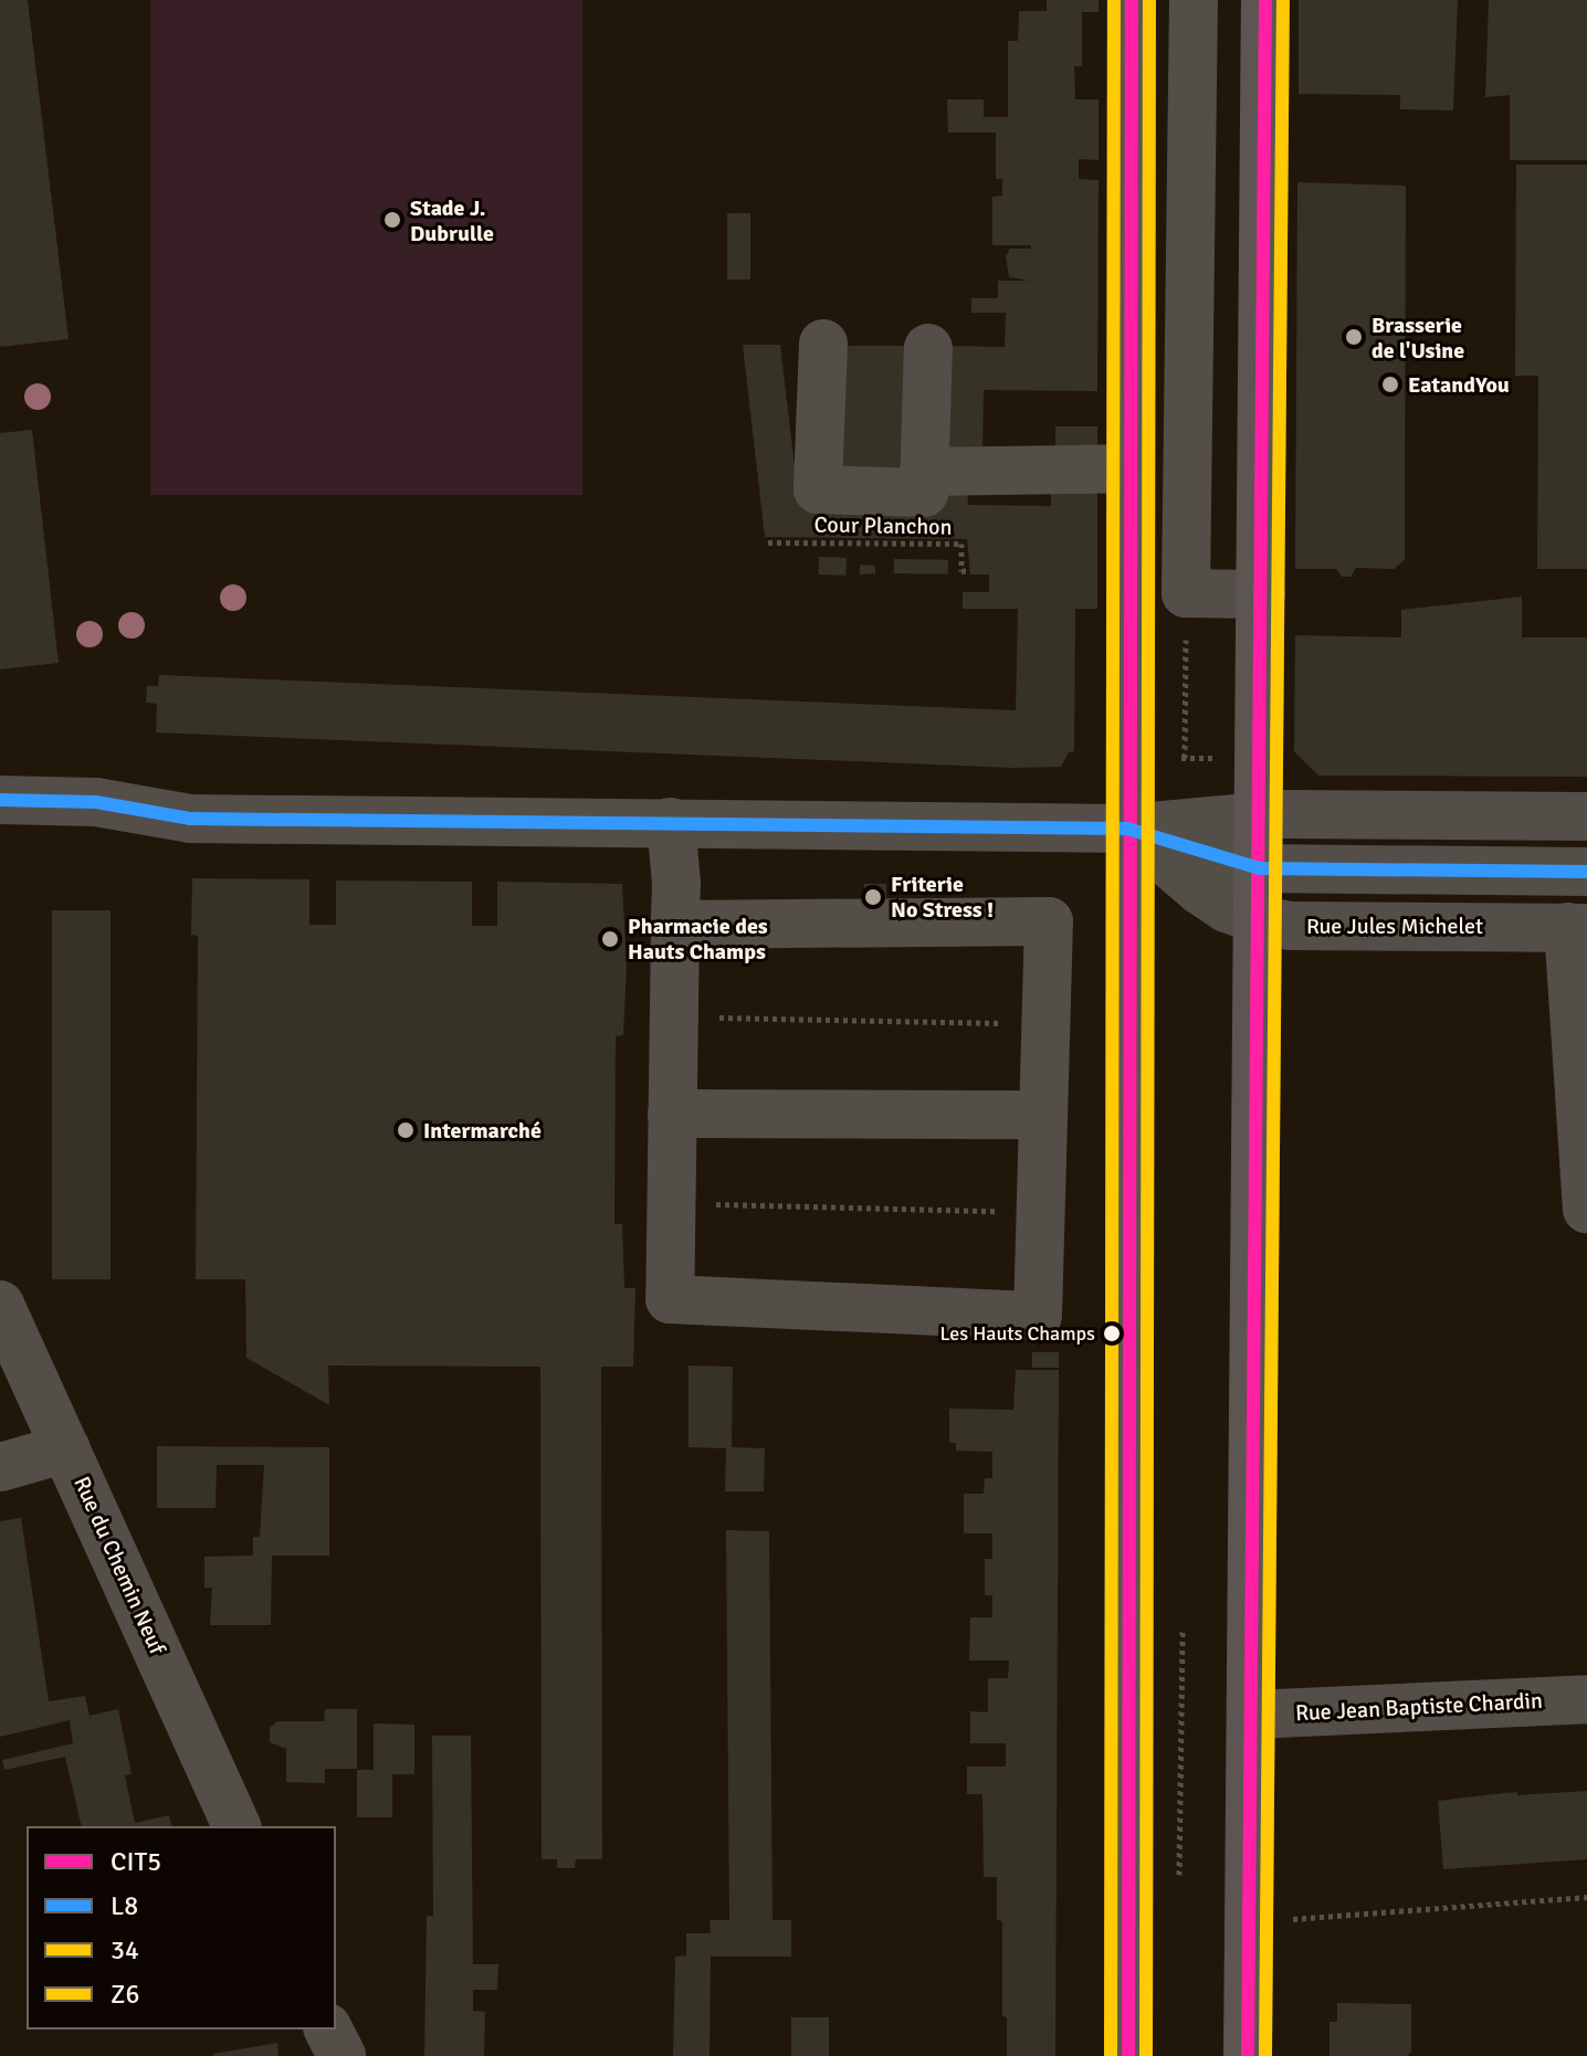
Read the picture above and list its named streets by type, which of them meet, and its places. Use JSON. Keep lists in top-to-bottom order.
{
  "streets": {
    "street": ["Rue Jules Michelet", "Rue du Chemin Neuf", "Rue Jean Baptiste Chardin"],
    "path": ["Cour Planchon"]
  },
  "places": [
    "Stade J. Dubrulle",
    "Brasserie de l'Usine",
    "EatandYou",
    "Friterie No Stress !",
    "Pharmacie des Hauts Champs",
    "Intermarché",
    "Les Hauts Champs"
  ],
  "lines": [
    "transit line CIT5",
    "transit line 34",
    "transit line Z6",
    "transit line L8"
  ],
  "legend": [
    "CIT5",
    "L8",
    "34",
    "Z6"
  ]
}
